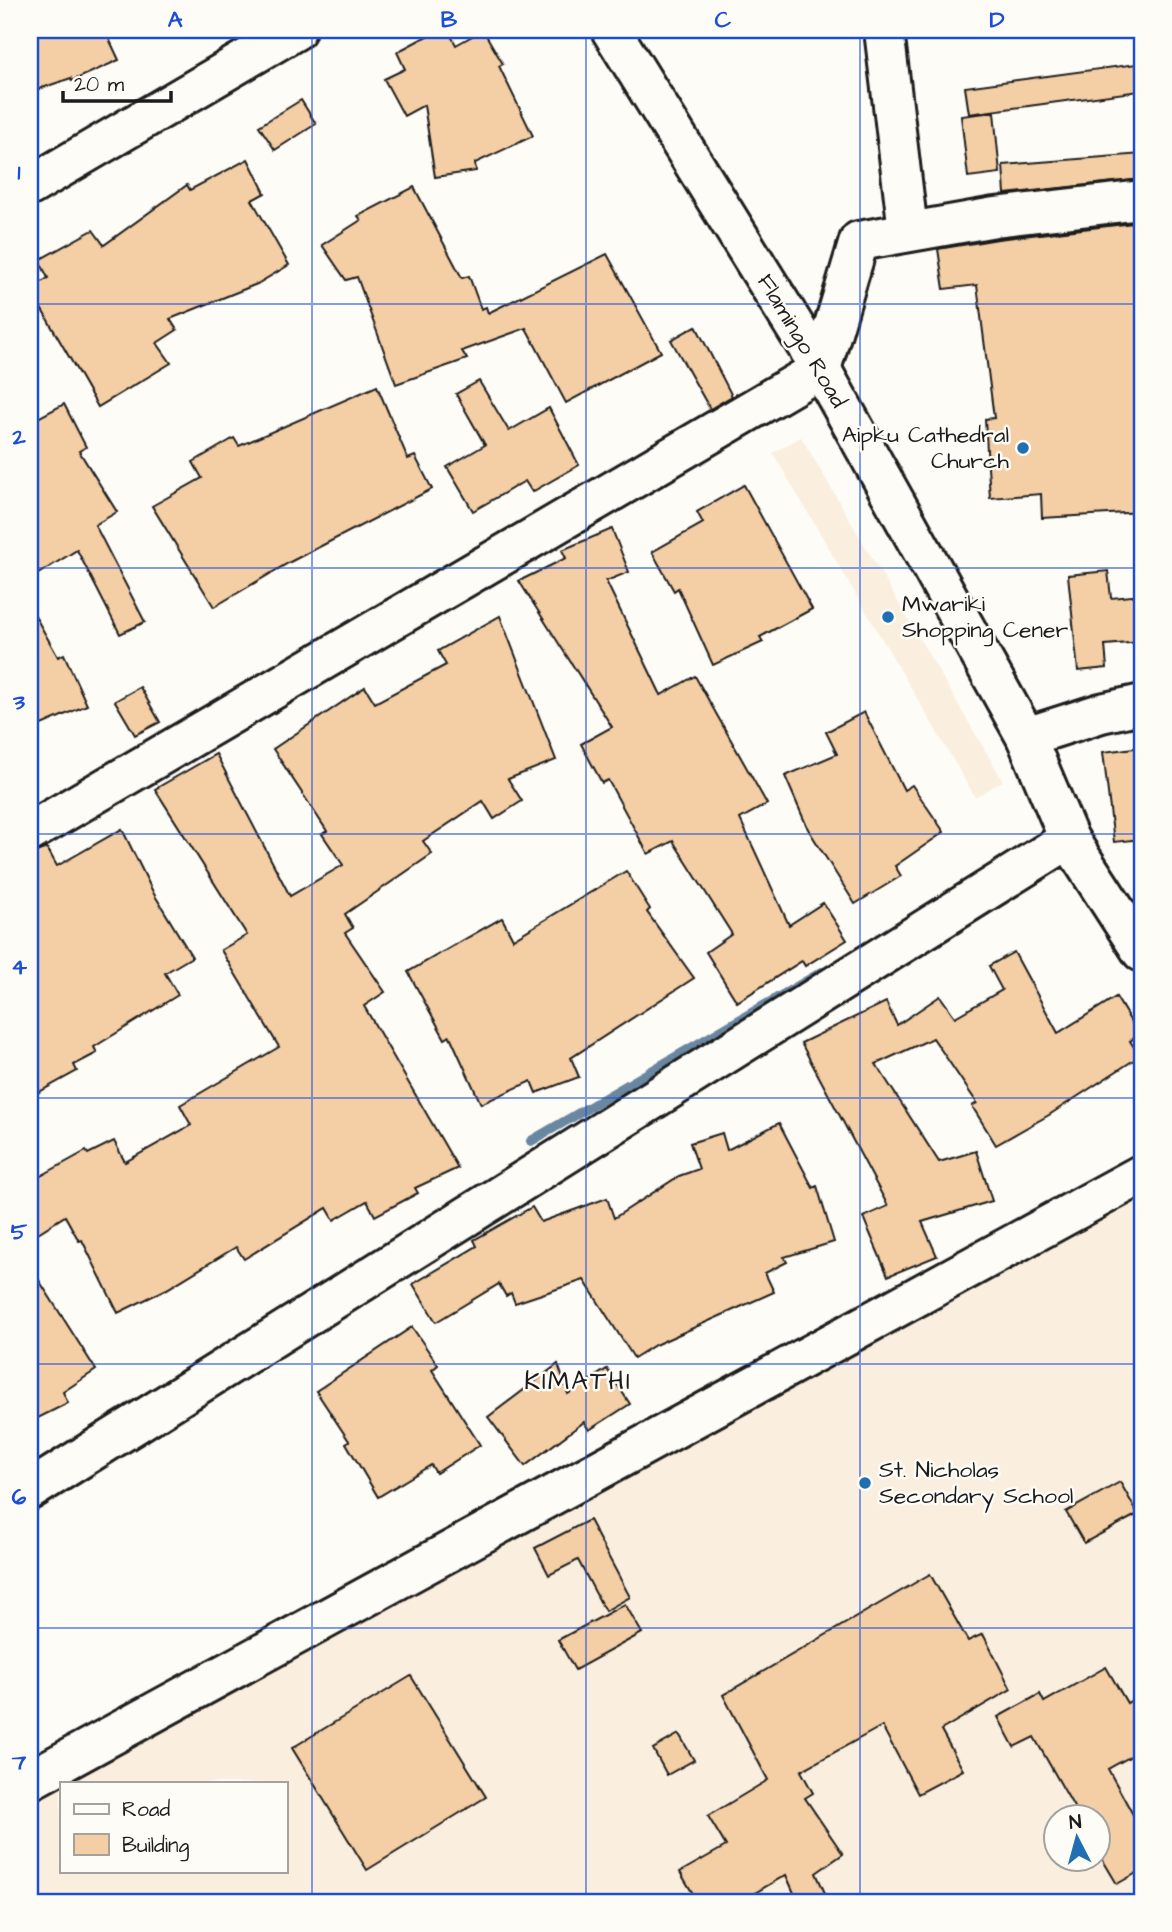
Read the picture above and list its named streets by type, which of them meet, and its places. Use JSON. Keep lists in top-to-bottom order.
{
  "streets": {
    "street": ["Flamingo Road"]
  },
  "districts": ["KIMATHI"],
  "places": ["Aipku Cathedral Church", "Mwariki Shopping Cener", "St. Nicholas Secondary School"],
  "legend": ["Road", "Building"],
  "scale_bar": "20 m",
  "north": "top",
  "grid": {
    "columns": [
      "A",
      "B",
      "C",
      "D"
    ],
    "rows": [
      "1",
      "2",
      "3",
      "4",
      "5",
      "6",
      "7"
    ]
  }
}
